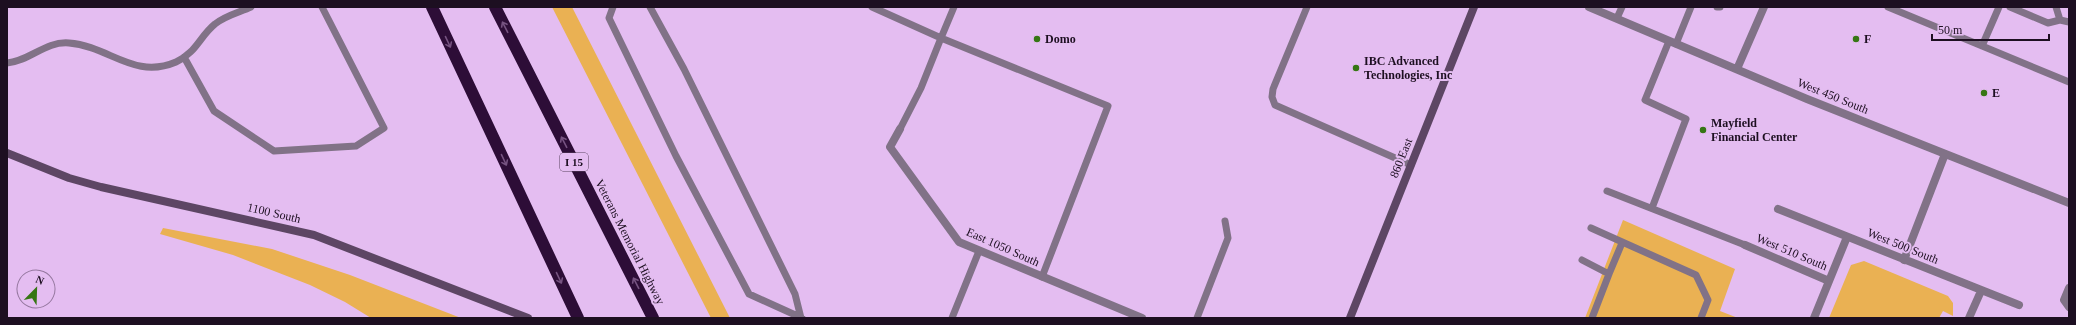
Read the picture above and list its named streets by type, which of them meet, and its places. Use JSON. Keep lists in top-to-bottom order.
{
  "streets": {
    "highway": ["I 15", "Veterans Memorial Highway"],
    "street": [
      "West 450 South",
      "860 East",
      "1100 South",
      "West 500 South",
      "East 1050 South",
      "West 510 South"
    ]
  },
  "places": [
    "Domo",
    "F",
    "IBC Advanced Technologies, Inc",
    "E",
    "Mayfield Financial Center"
  ],
  "scale_bar": "50 m",
  "north": "top right"
}
